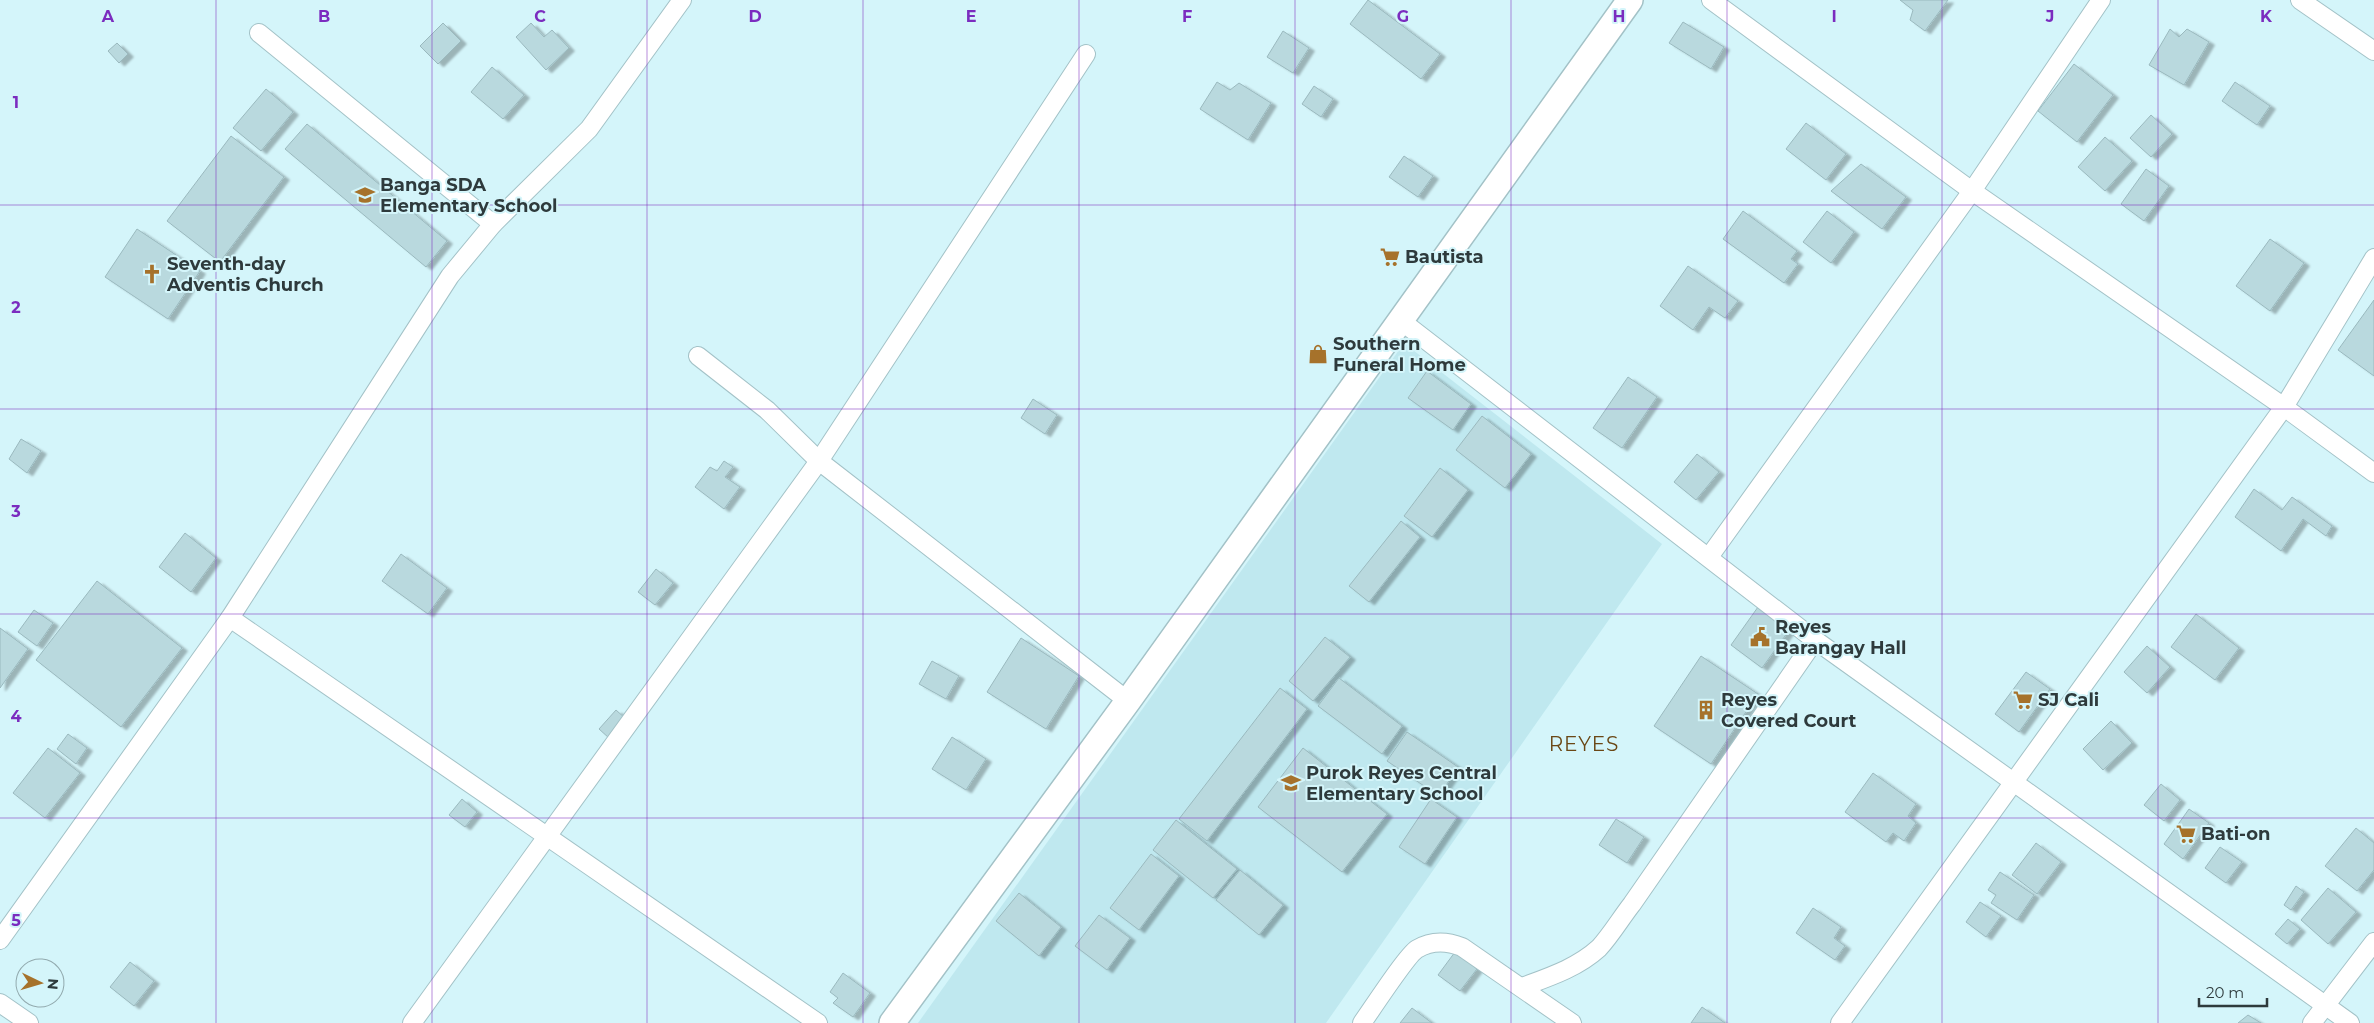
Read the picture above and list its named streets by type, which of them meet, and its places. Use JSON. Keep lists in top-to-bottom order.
{
  "districts": ["REYES"],
  "places": {
    "school or university": ["Banga SDA Elementary School", "Purok Reyes Central Elementary School"],
    "supermarket": ["Bautista", "SJ Cali", "Bati-on"],
    "church": ["Seventh-day Adventis Church"],
    "shop": ["Southern Funeral Home"],
    "public building": ["Reyes Barangay Hall"],
    "building": ["Reyes Covered Court"]
  },
  "scale_bar": "20 m",
  "north": "right",
  "grid": {
    "columns": [
      "A",
      "B",
      "C",
      "D",
      "E",
      "F",
      "G",
      "H",
      "I",
      "J",
      "K"
    ],
    "rows": [
      "1",
      "2",
      "3",
      "4",
      "5"
    ]
  }
}
